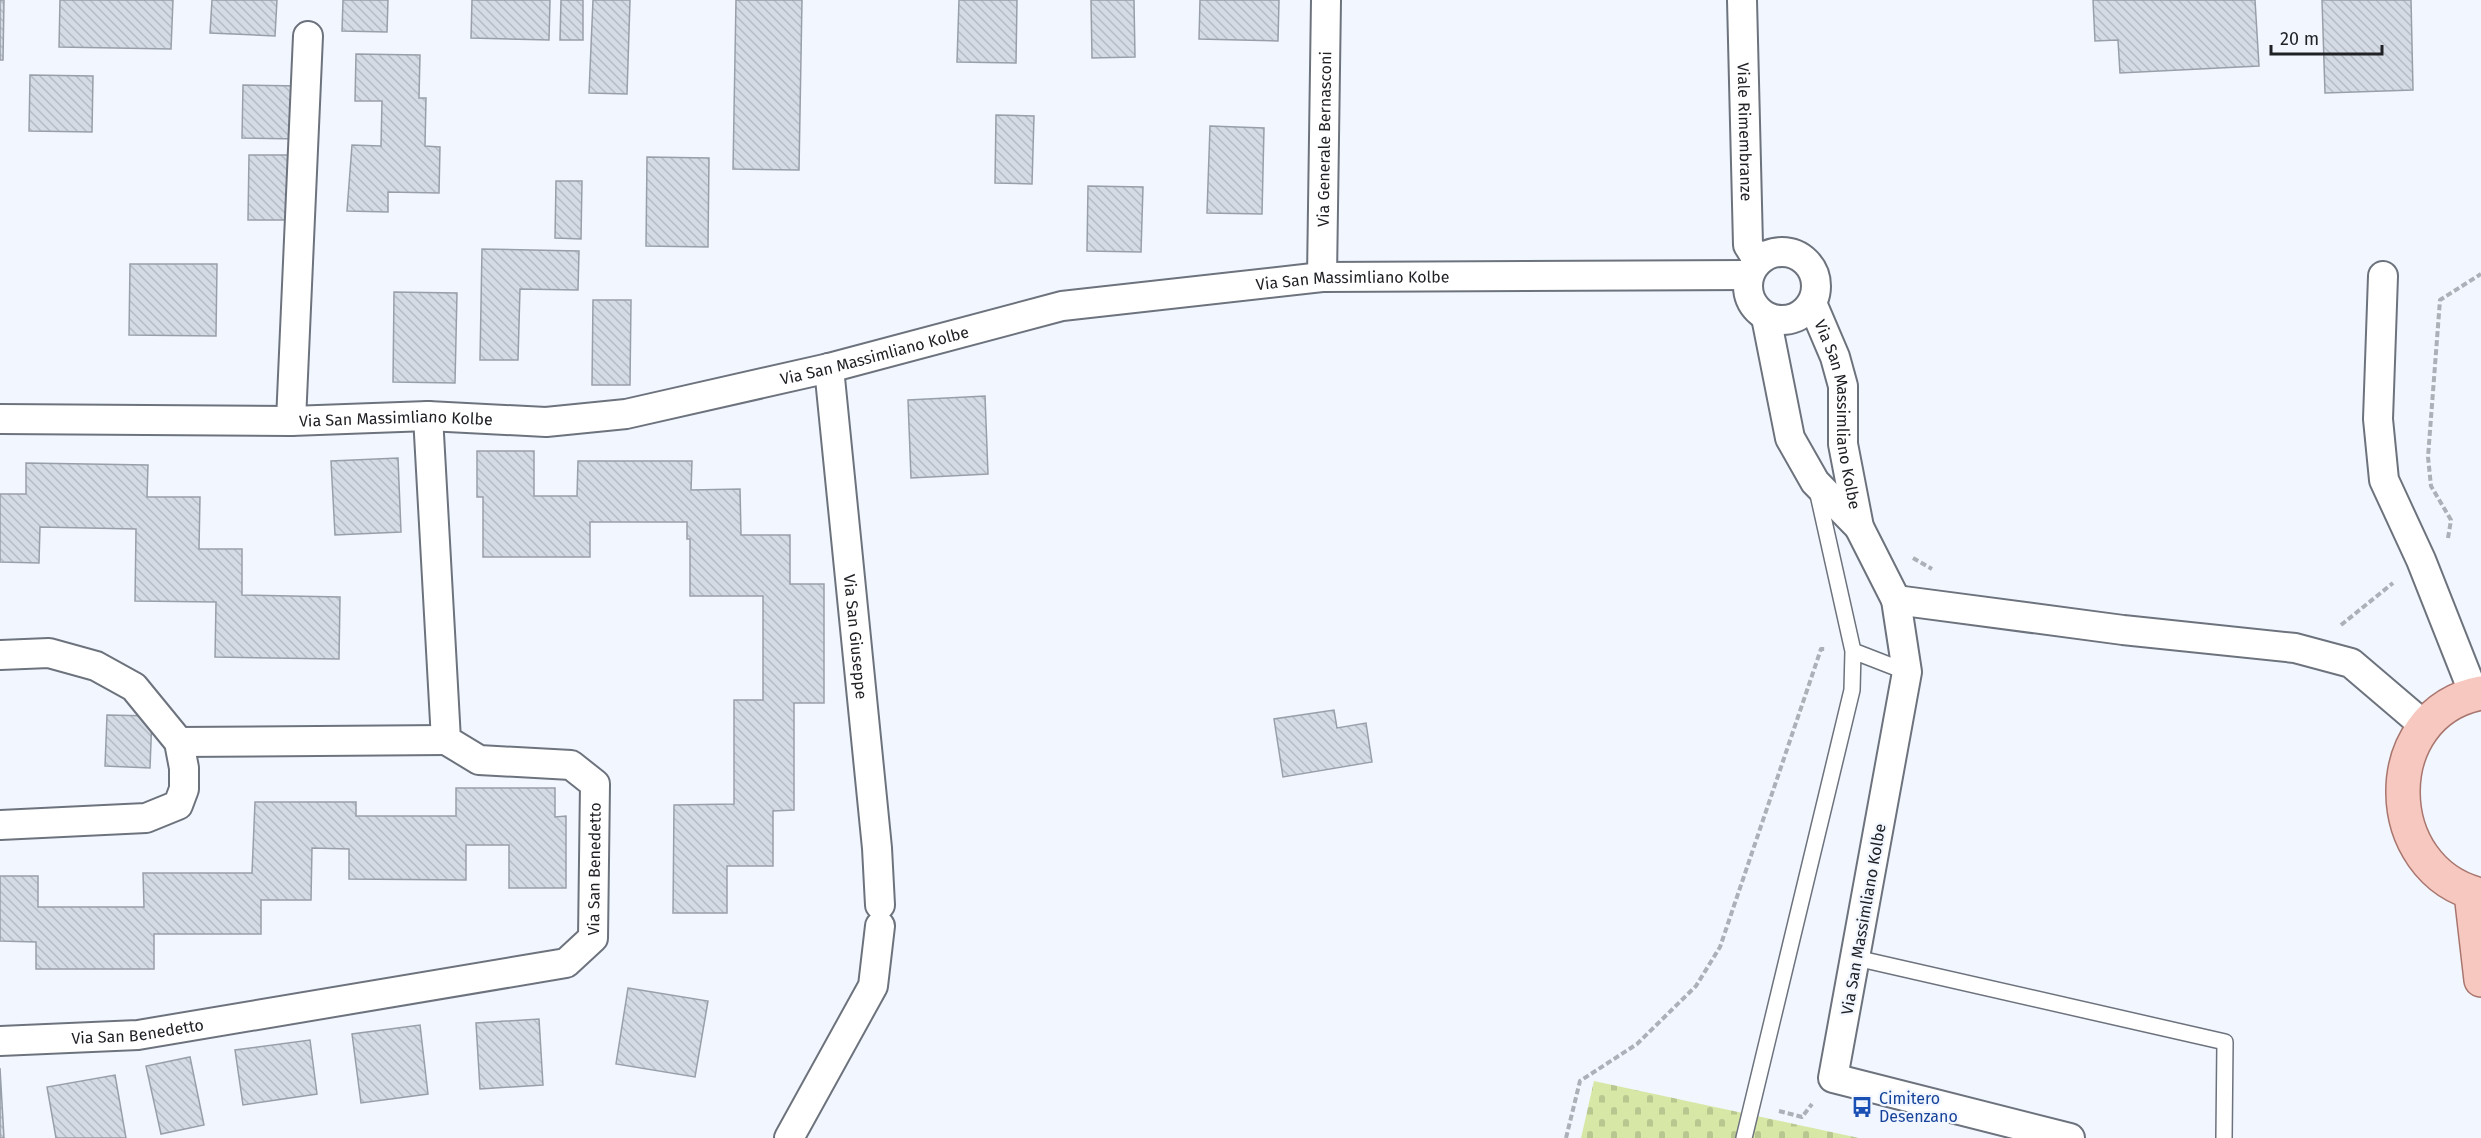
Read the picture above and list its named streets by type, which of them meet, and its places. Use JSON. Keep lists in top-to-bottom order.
{
  "streets": {
    "street": [
      "Viale Rimembranze",
      "Via Generale Bernasconi",
      "Via San Massimliano Kolbe",
      "Via San Giuseppe",
      "Via San Benedetto"
    ]
  },
  "crossings": [
    ["Viale Rimembranze", "Via San Massimliano Kolbe"],
    ["Via Generale Bernasconi", "Via San Massimliano Kolbe"],
    ["Via San Massimliano Kolbe", "Via San Giuseppe"]
  ],
  "places": {
    "bus stop": ["Cimitero Desenzano"]
  },
  "scale_bar": "20 m"
}
